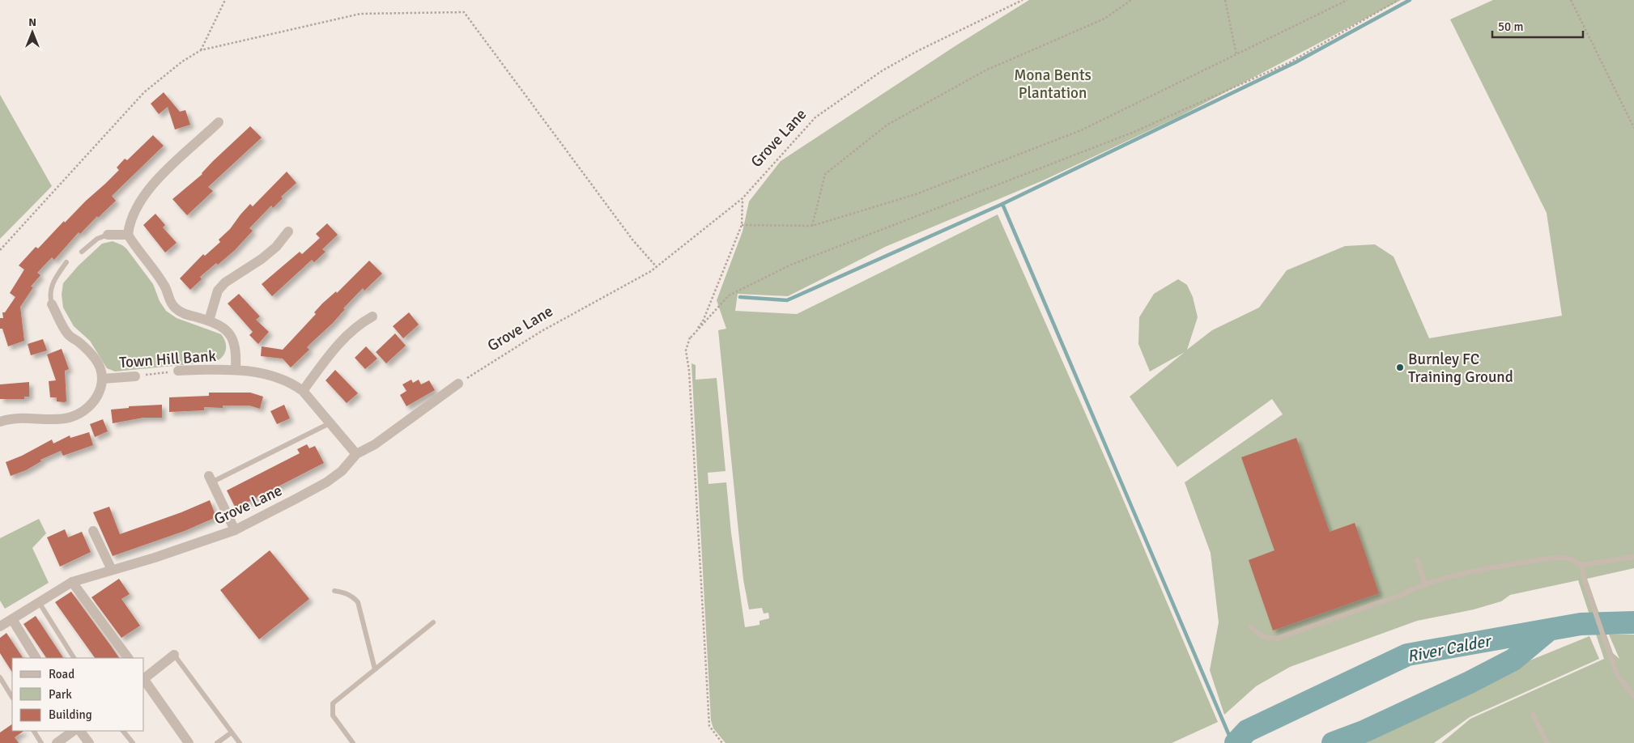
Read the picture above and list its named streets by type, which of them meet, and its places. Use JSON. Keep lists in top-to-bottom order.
{
  "streets": {
    "street": ["Grove Lane", "Town Hill Bank"]
  },
  "crossings": [
    ["Grove Lane", "Town Hill Bank"]
  ],
  "water": ["River Calder"],
  "parks": ["Mona Bents Plantation"],
  "places": ["Burnley FC Training Ground"],
  "legend": ["Road", "Park", "Building"],
  "scale_bar": "50 m",
  "north": "top"
}
